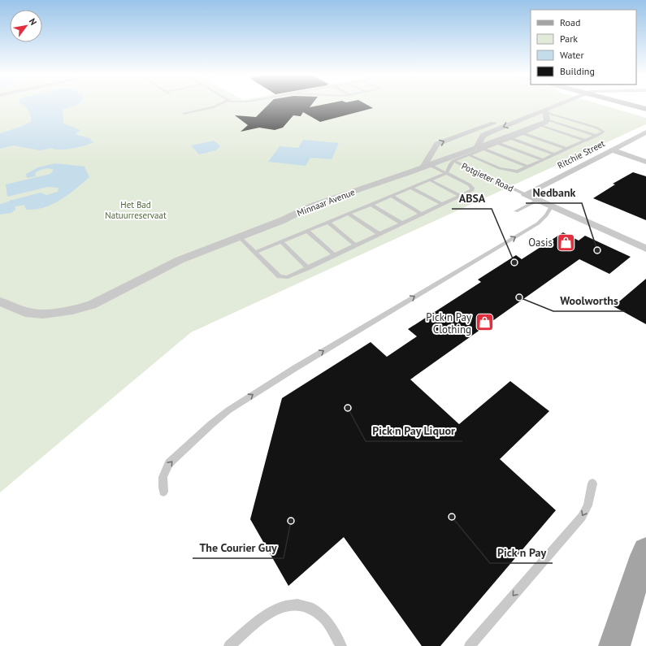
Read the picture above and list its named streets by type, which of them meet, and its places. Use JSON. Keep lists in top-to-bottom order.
{
  "streets": {
    "street": ["Ritchie Street", "Potgieter Road", "Minnaar Avenue"]
  },
  "crossings": [
    ["Ritchie Street", "Potgieter Road"]
  ],
  "parks": ["Het Bad Natuurreservaat"],
  "places": {
    "shop": ["Oasis", "Pick n Pay Clothing"],
    "other": [
      "Nedbank",
      "ABSA",
      "Woolworths",
      "Pick n Pay Liquor",
      "Pick n Pay",
      "The Courier Guy"
    ]
  },
  "legend": [
    "Road",
    "Park",
    "Water",
    "Building"
  ],
  "north": "top right"
}
